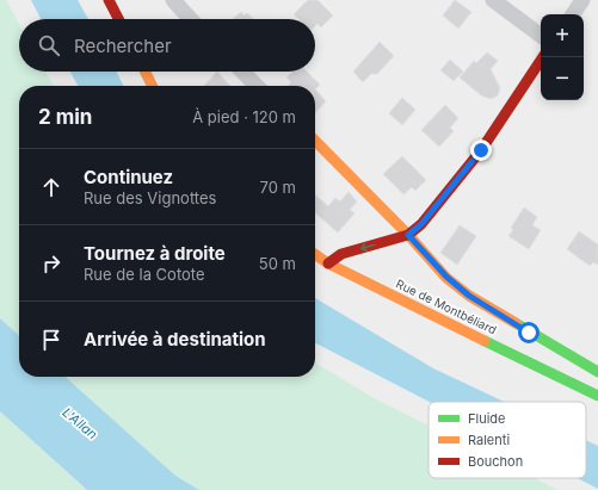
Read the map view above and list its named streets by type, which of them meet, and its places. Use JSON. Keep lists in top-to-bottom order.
{
  "streets": {
    "street": ["Rue de Montbéliard"]
  },
  "water": ["L'Allan"],
  "legend": ["Fluide", "Ralenti", "Bouchon"],
  "page": {
    "map_buttons": ["+", "−"],
    "search": "Rechercher",
    "heading": ["2 min", "À pied · 120 m"],
    "list": [
      ["Continuez", "Rue des Vignottes", "70 m"],
      ["Tournez à droite", "Rue de la Cotote", "50 m"],
      "Arrivée à destination"
    ]
  }
}
